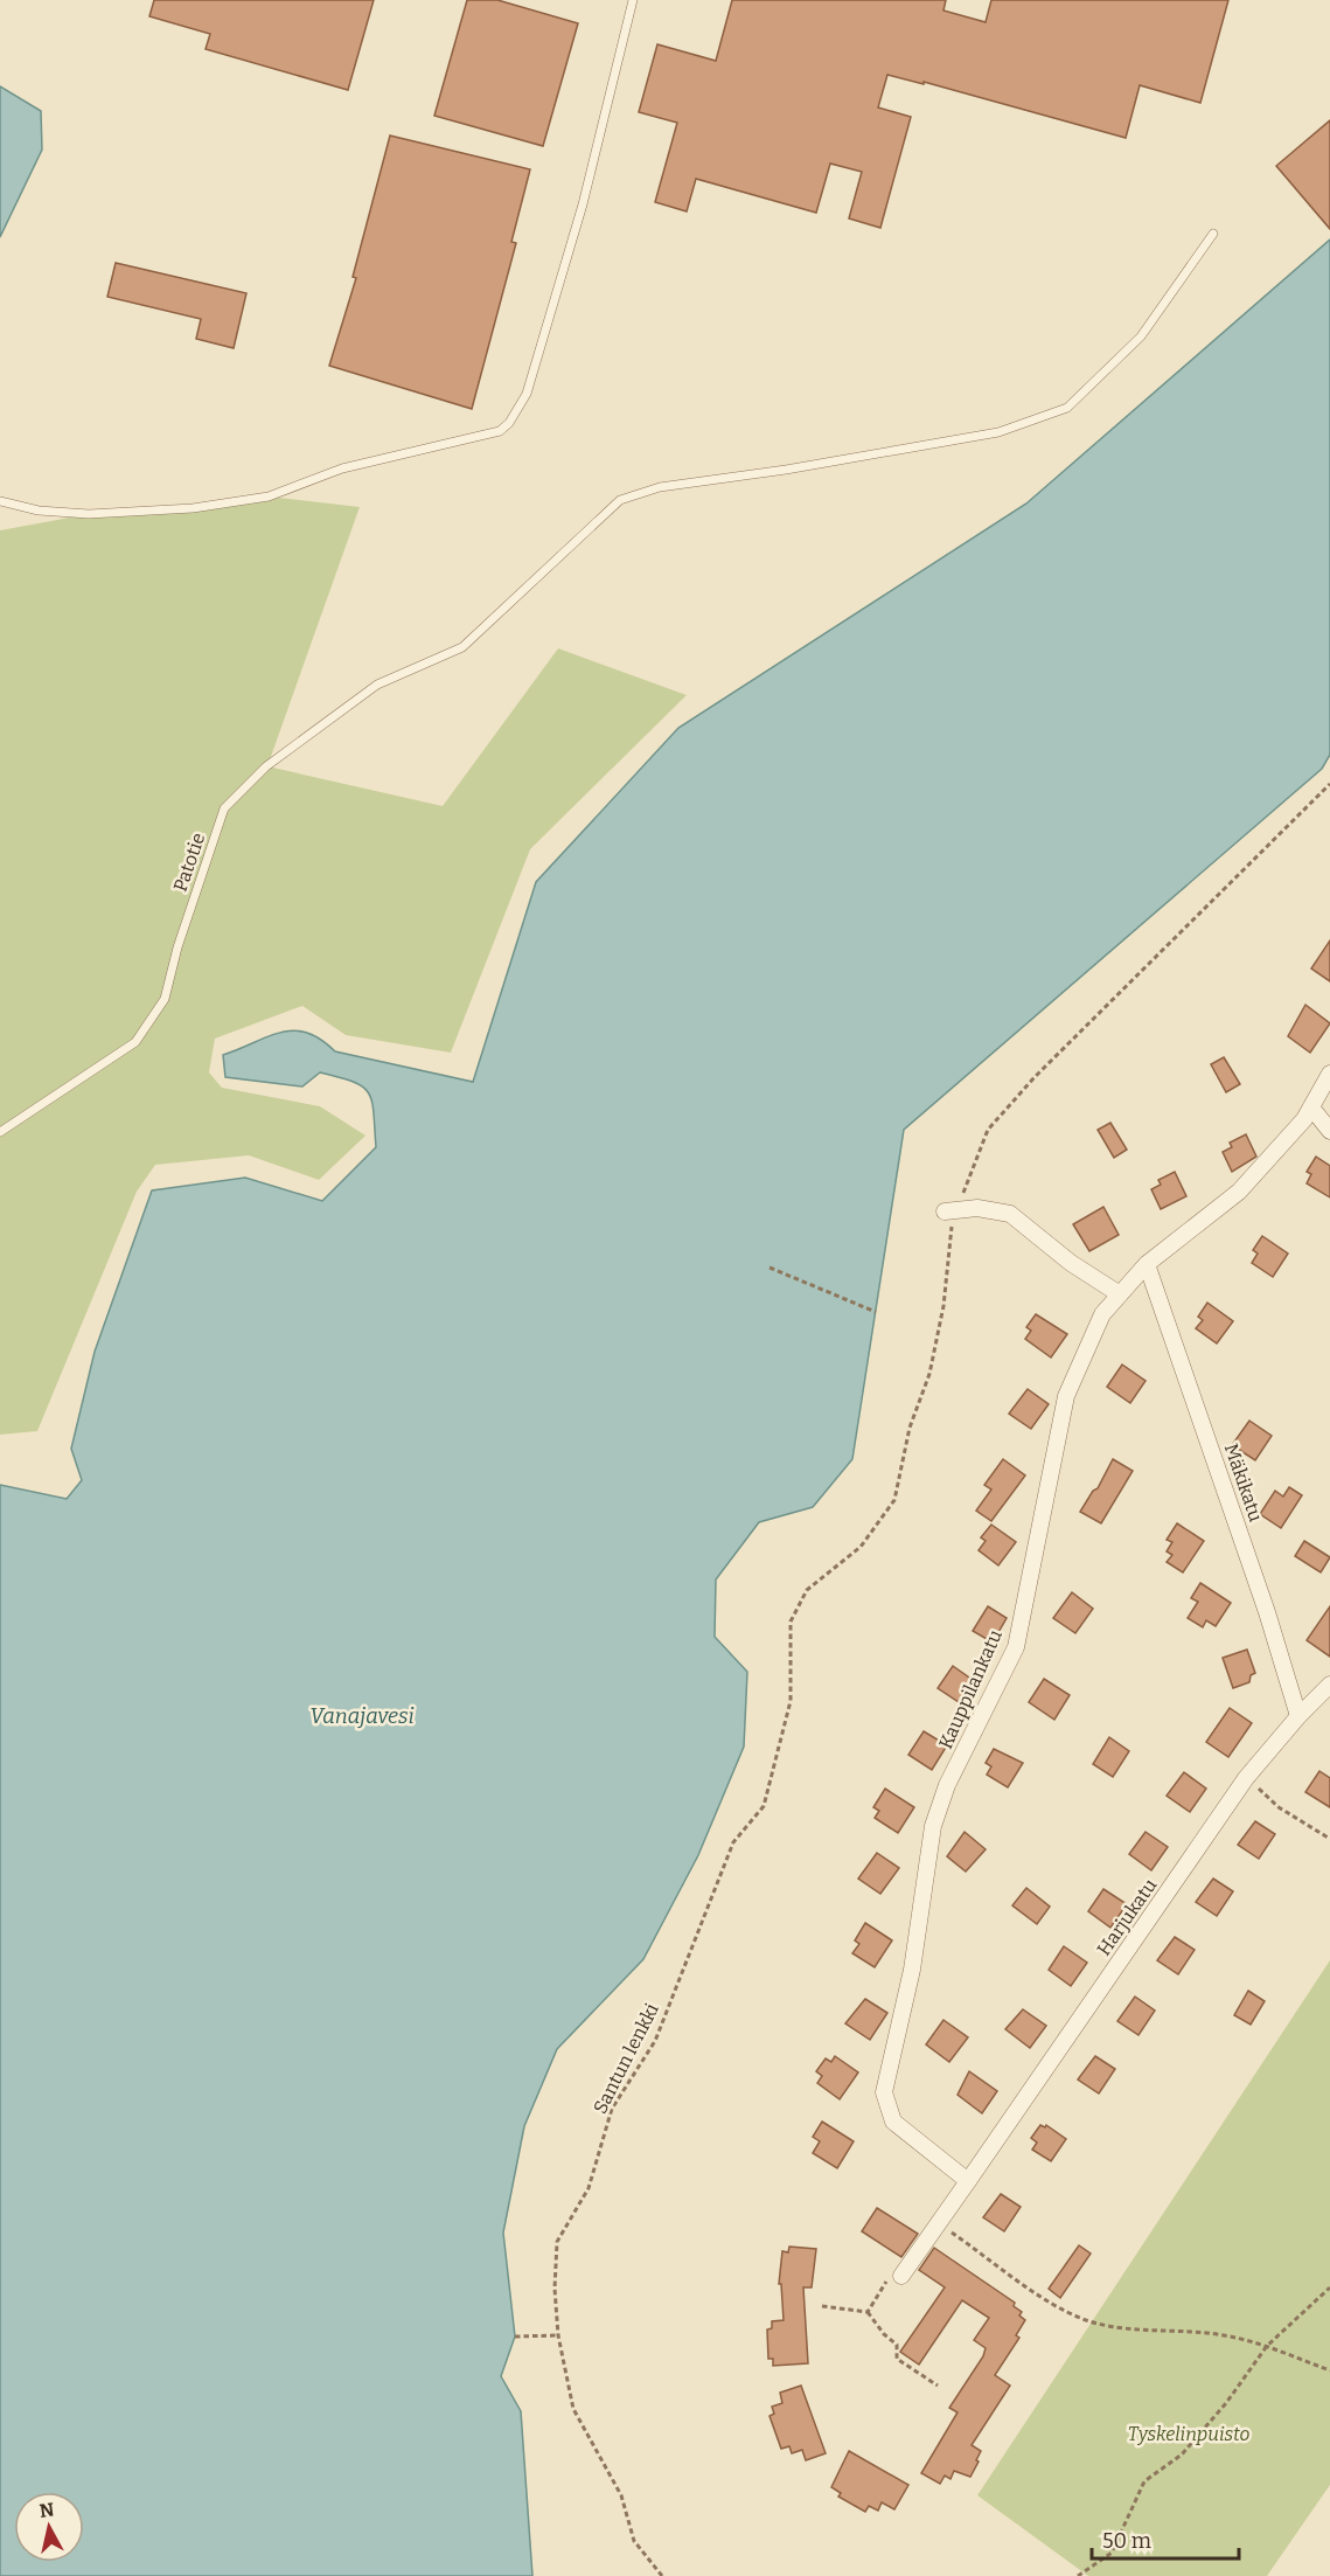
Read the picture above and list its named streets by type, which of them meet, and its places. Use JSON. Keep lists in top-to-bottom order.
{
  "streets": {
    "street": ["Mäkikatu", "Kauppilankatu", "Harjukatu"],
    "lane": ["Patotie"],
    "path": ["Santun lenkki"]
  },
  "crossings": [
    ["Mäkikatu", "Kauppilankatu"],
    ["Mäkikatu", "Harjukatu"],
    ["Kauppilankatu", "Harjukatu"]
  ],
  "water": ["Vanajavesi"],
  "parks": ["Tyskelinpuisto"],
  "scale_bar": "50 m",
  "north": "top"
}
